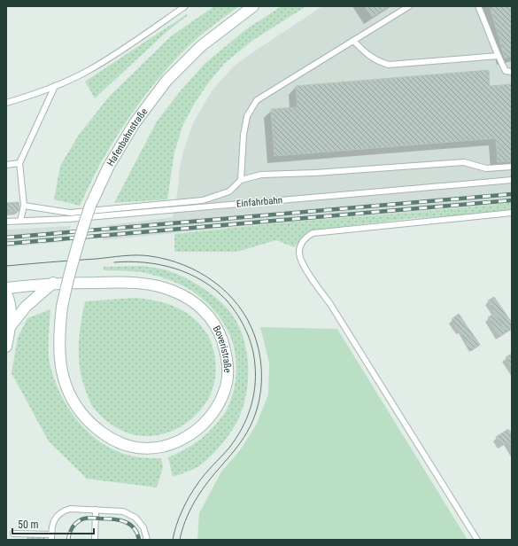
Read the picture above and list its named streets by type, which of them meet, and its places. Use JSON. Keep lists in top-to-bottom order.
{
  "streets": {
    "main road": ["Hafenbahnstraße", "Boveristraße"],
    "lane": ["Einfahrbahn"]
  },
  "crossings": [
    ["Hafenbahnstraße", "Boveristraße"]
  ],
  "scale_bar": "50 m"
}
